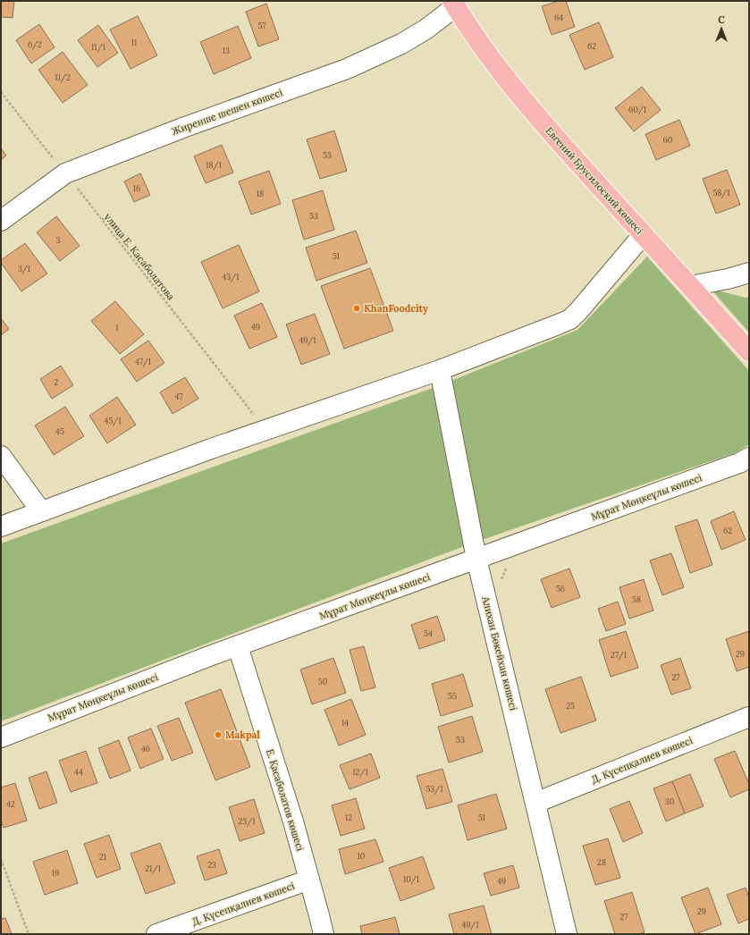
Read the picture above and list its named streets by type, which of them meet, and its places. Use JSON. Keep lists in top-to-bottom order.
{
  "streets": {
    "main road": ["Евгений Брусилоский көшесі"],
    "street": [
      "Жиренше шешен көшесі",
      "Мұрат Мөңкеұлы көшесі",
      "Алихан Бөкейхан көшесі",
      "Д. Күсепқалиев көшесі",
      "Е. Қасаболатов көшесі"
    ],
    "path": ["улица Е. Касаболатова"]
  },
  "crossings": [
    ["Жиренше шешен көшесі", "Евгений Брусилоский көшесі"],
    ["Жиренше шешен көшесі", "улица Е. Касаболатова"],
    ["Мұрат Мөңкеұлы көшесі", "Алихан Бөкейхан көшесі"],
    ["Мұрат Мөңкеұлы көшесі", "Е. Қасаболатов көшесі"],
    ["Алихан Бөкейхан көшесі", "Д. Күсепқалиев көшесі"],
    ["Д. Күсепқалиев көшесі", "Е. Қасаболатов көшесі"]
  ],
  "places": ["KhanFoodcity", "Makpal"],
  "house_numbers": [
    "64",
    "57",
    "11",
    "6/2",
    "62",
    "11/1",
    "13",
    "11/2",
    "60/1",
    "60",
    "55",
    "18/1",
    "16",
    "58/1",
    "18",
    "53",
    "3",
    "51",
    "3/1",
    "43/1",
    "49",
    "1",
    "49/1",
    "47/1",
    "2",
    "47",
    "45/1",
    "45",
    "62",
    "56",
    "58",
    "54",
    "29",
    "27/1",
    "27",
    "50",
    "55",
    "25",
    "14",
    "53",
    "46",
    "44",
    "12/1",
    "53/1",
    "30",
    "42",
    "12",
    "51",
    "23/1",
    "10",
    "21",
    "28",
    "23",
    "21/1",
    "19",
    "10/1",
    "49",
    "29",
    "27",
    "49/1"
  ],
  "north": "top"
}
